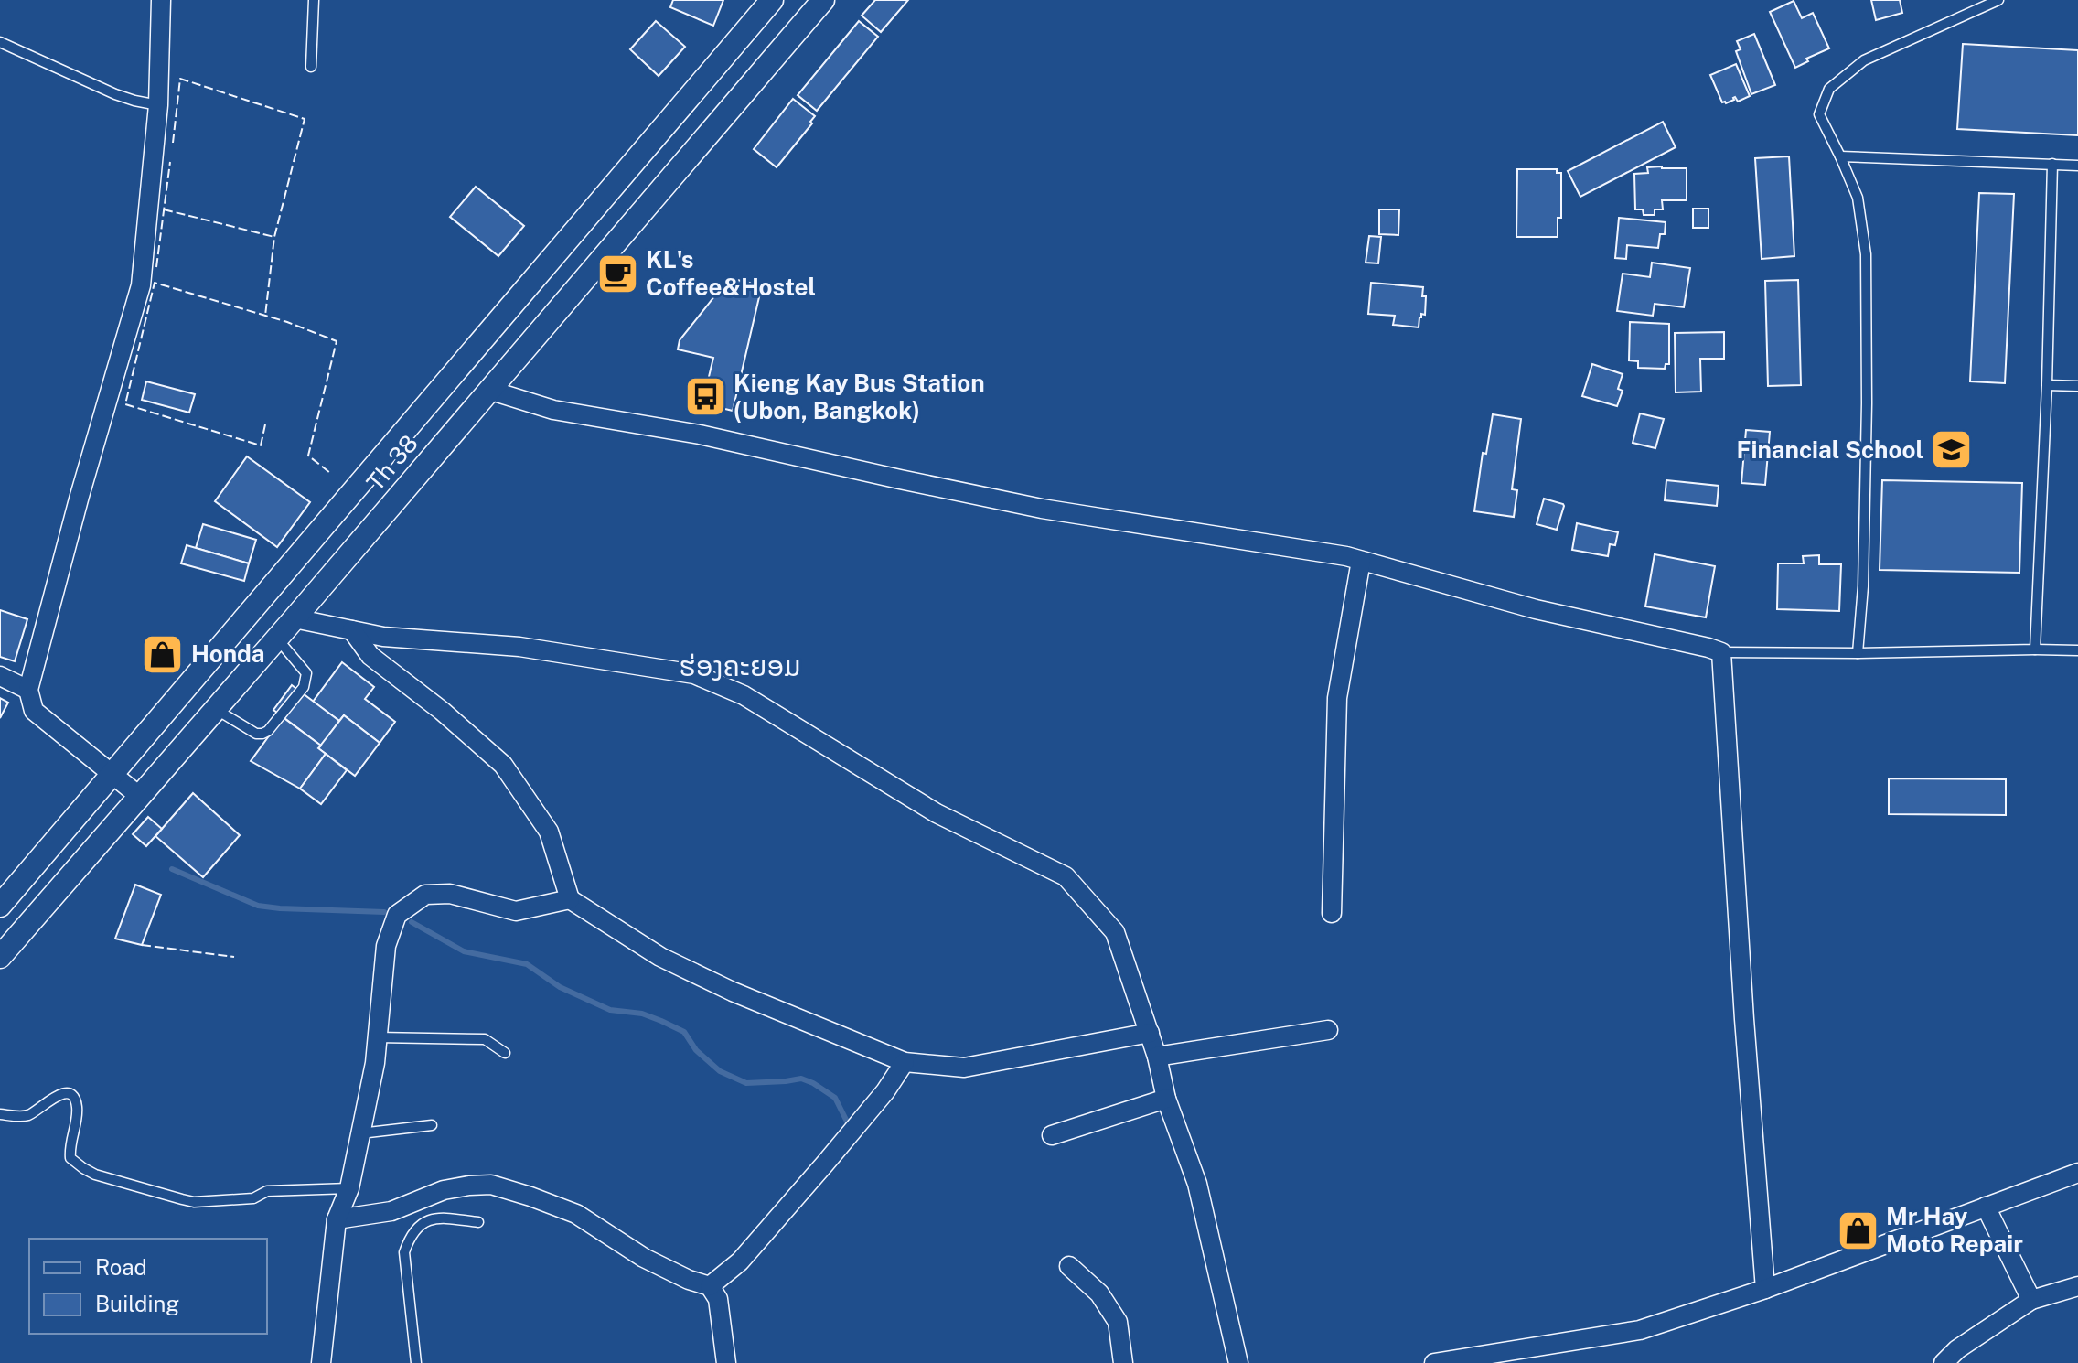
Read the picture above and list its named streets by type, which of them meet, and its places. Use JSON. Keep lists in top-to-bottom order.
{
  "streets": {
    "street": ["Th 38"]
  },
  "districts": ["ຮ່ອງຄະຍອມ"],
  "places": {
    "cafe": ["KL's Coffee&Hostel"],
    "bus stop": ["Kieng Kay Bus Station (Ubon, Bangkok)"],
    "school or university": ["Financial School"],
    "shop": ["Honda", "Mr Hay Moto Repair"]
  },
  "legend": ["Road", "Building"]
}
